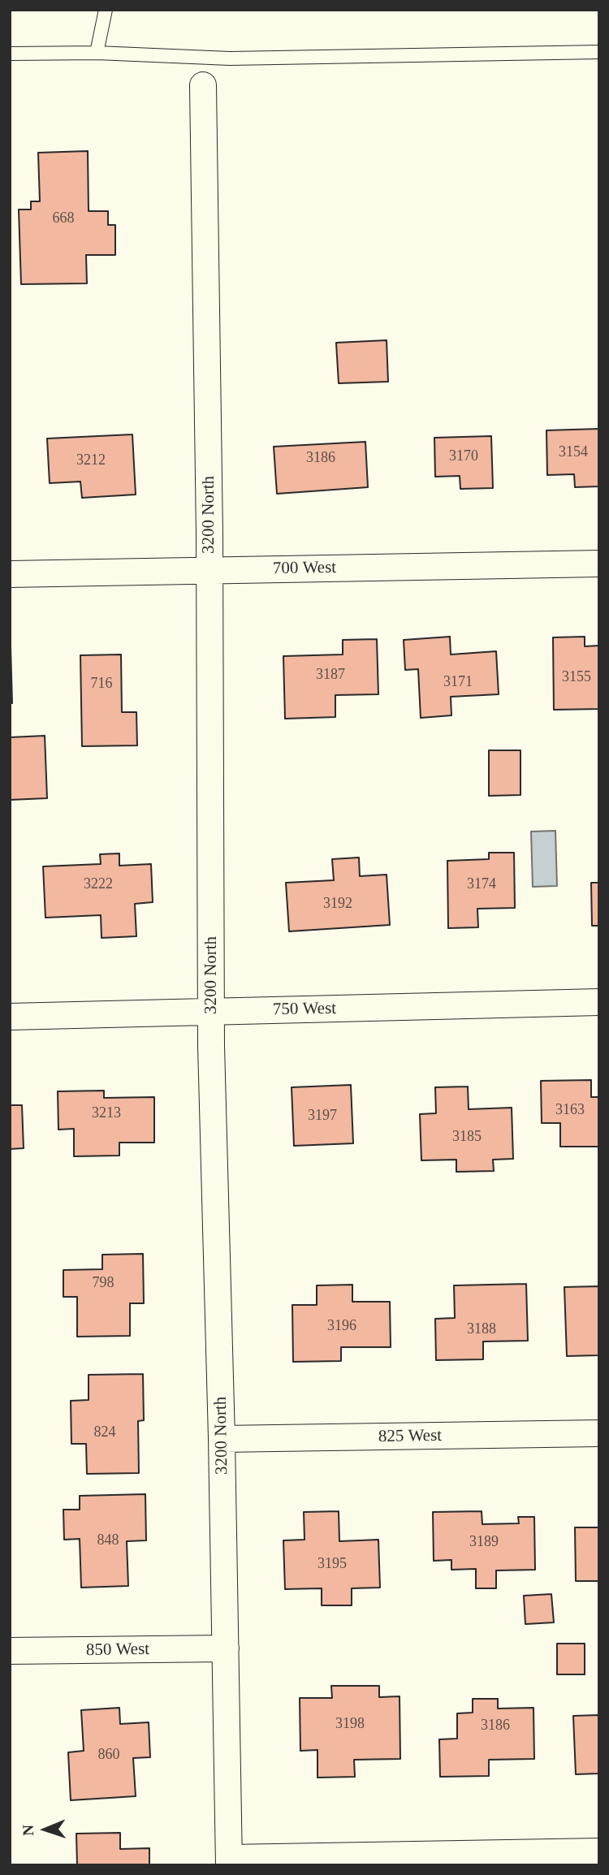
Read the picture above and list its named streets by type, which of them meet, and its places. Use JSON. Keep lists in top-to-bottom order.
{
  "streets": {
    "street": [
      "3200 North",
      "700 West",
      "750 West",
      "825 West",
      "850 West"
    ]
  },
  "crossings": [
    ["3200 North", "700 West"],
    ["3200 North", "750 West"],
    ["3200 North", "825 West"],
    ["3200 North", "850 West"]
  ],
  "house_numbers": [
    "668",
    "3154",
    "3170",
    "3186",
    "3212",
    "3187",
    "3155",
    "3171",
    "716",
    "3222",
    "3174",
    "3192",
    "3163",
    "3213",
    "3197",
    "3185",
    "798",
    "3196",
    "3188",
    "824",
    "848",
    "3189",
    "3195",
    "3198",
    "3186",
    "860"
  ],
  "north": "left"
}
